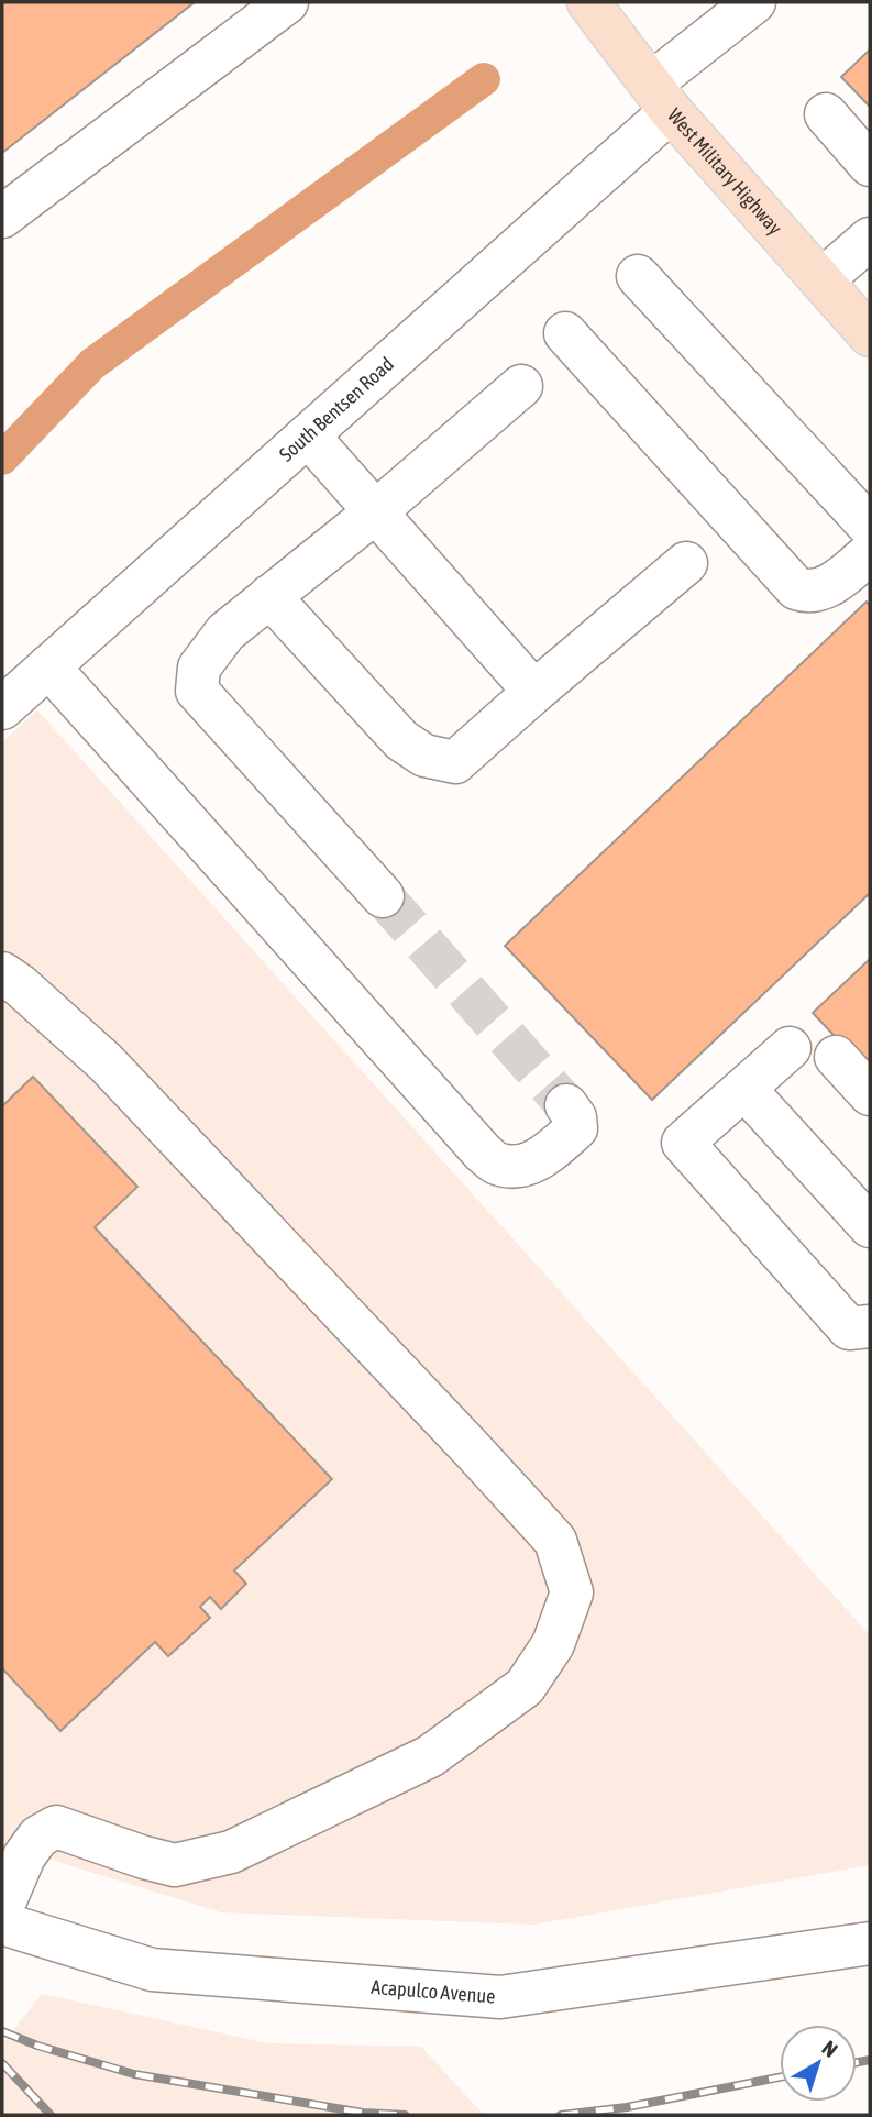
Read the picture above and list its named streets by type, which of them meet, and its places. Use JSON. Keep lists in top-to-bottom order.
{
  "streets": {
    "main road": ["West Military Highway"],
    "street": ["South Bentsen Road", "Acapulco Avenue"]
  },
  "crossings": [
    ["West Military Highway", "South Bentsen Road"]
  ],
  "north": "top right"
}
